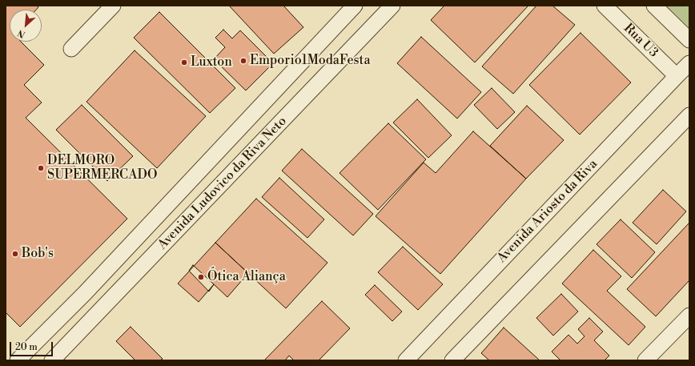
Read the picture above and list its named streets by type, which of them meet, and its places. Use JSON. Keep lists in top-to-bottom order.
{
  "streets": {
    "street": ["Rua U3", "Avenida Ludovico da Riva Neto", "Avenida Ariosto da Riva"]
  },
  "crossings": [
    ["Rua U3", "Avenida Ariosto da Riva"]
  ],
  "places": [
    "Emporio1ModaFesta",
    "Luxton",
    "DELMORO SUPERMERCADO",
    "Bob's",
    "Ótica Aliança"
  ],
  "scale_bar": "20 m",
  "north": "bottom left"
}
